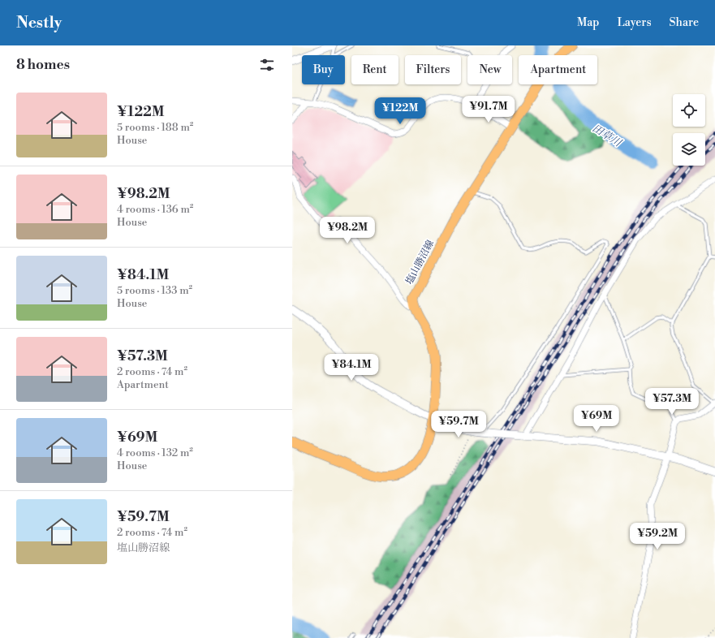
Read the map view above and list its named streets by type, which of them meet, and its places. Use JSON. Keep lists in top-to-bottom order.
{
  "streets": {
    "main road": ["塩山勝沼線"]
  },
  "water": ["田草川"],
  "page": {
    "header": "Nestly",
    "nav": ["Map", "Layers", "Share"],
    "heading": "8 homes",
    "chip": [
      "Buy",
      "Rent",
      "Filters",
      "New",
      "Apartment"
    ],
    "list": [
      {
        "name": "¥122M",
        "note": "5 rooms · 188 m² · House"
      },
      {
        "name": "¥98.2M",
        "note": "4 rooms · 136 m² · House"
      },
      {
        "name": "¥84.1M",
        "note": "5 rooms · 133 m² · House"
      },
      {
        "name": "¥57.3M",
        "note": "2 rooms · 74 m² · Apartment"
      },
      {
        "name": "¥69M",
        "note": "4 rooms · 132 m² · House"
      },
      {
        "name": "¥59.7M",
        "note": "2 rooms · 74 m² · 塩山勝沼線"
      }
    ],
    "price": [
      "¥91.7M",
      "¥122M",
      "¥98.2M",
      "¥84.1M",
      "¥57.3M",
      "¥69M",
      "¥59.7M",
      "¥59.2M"
    ]
  }
}
